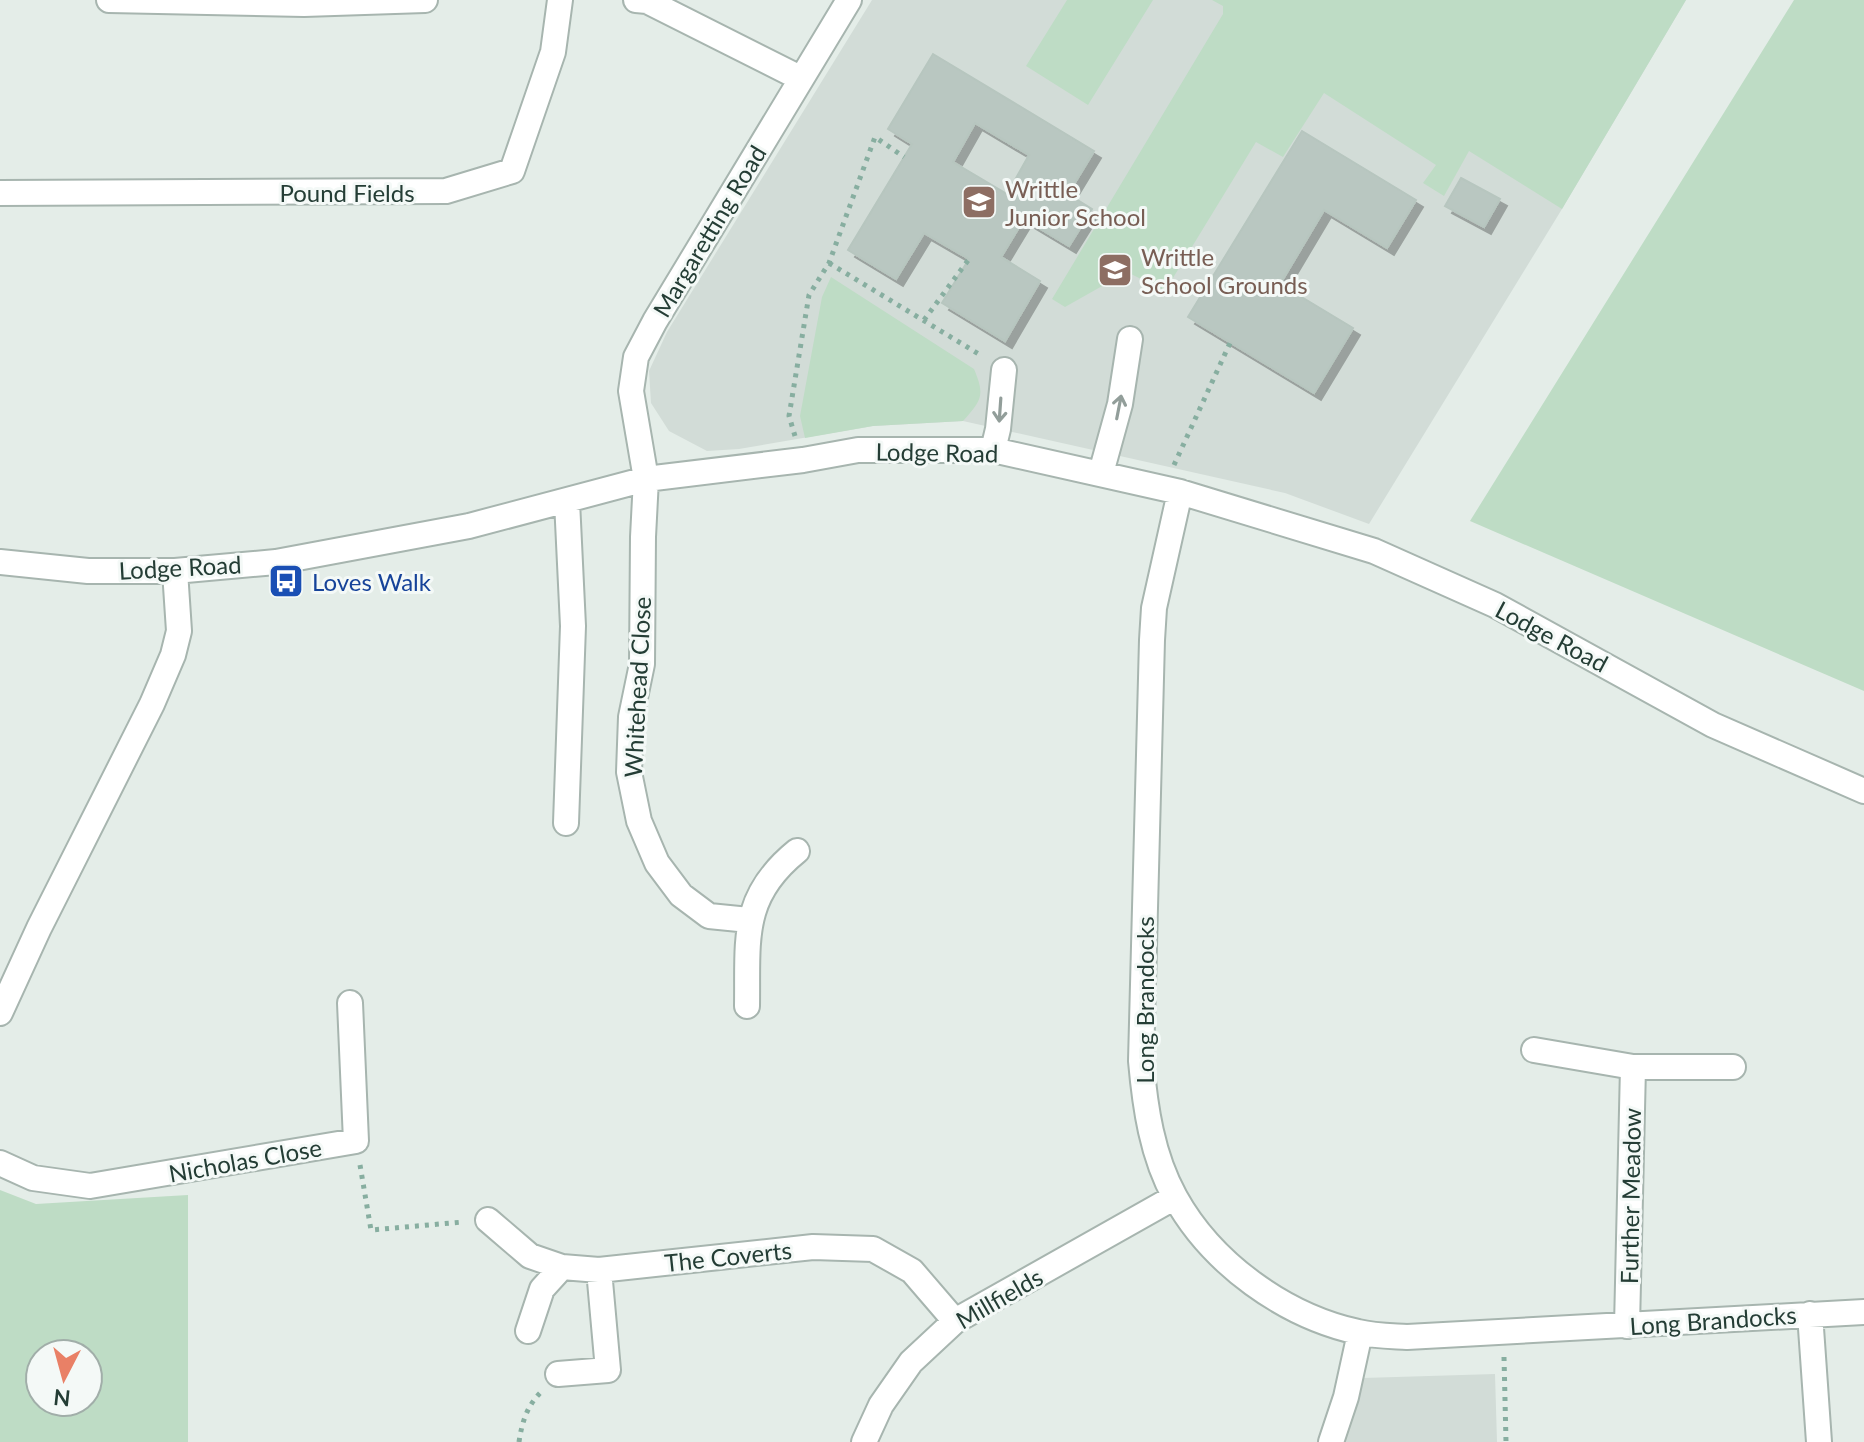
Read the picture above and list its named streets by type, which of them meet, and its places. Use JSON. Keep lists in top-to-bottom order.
{
  "streets": {
    "street": [
      "Pound Fields",
      "Margaretting Road",
      "Lodge Road",
      "Whitehead Close",
      "Long Brandocks",
      "Nicholas Close",
      "Further Meadow",
      "The Coverts",
      "Millfields"
    ]
  },
  "crossings": [
    ["Margaretting Road", "Lodge Road"],
    ["Margaretting Road", "Whitehead Close"],
    ["Lodge Road", "Whitehead Close"],
    ["Lodge Road", "Long Brandocks"],
    ["Long Brandocks", "Further Meadow"],
    ["Long Brandocks", "Millfields"],
    ["The Coverts", "Millfields"]
  ],
  "places": {
    "school or university": ["Writtle Junior School", "Writtle School Grounds"],
    "bus stop": ["Loves Walk"]
  },
  "north": "bottom"
}
